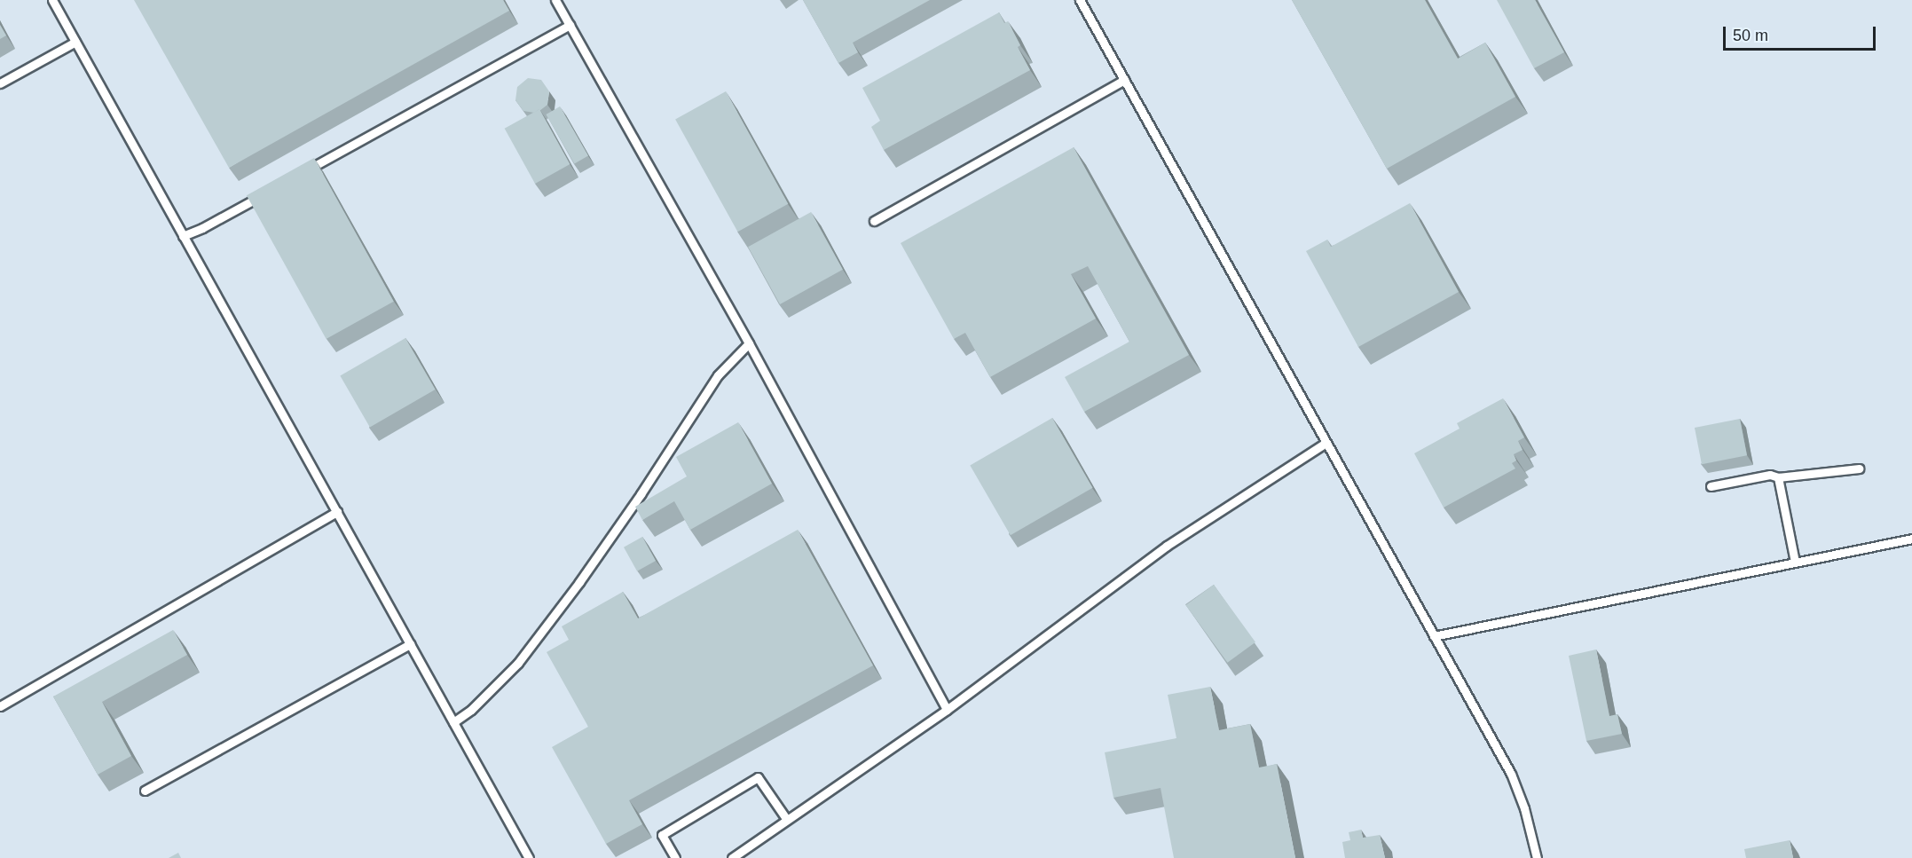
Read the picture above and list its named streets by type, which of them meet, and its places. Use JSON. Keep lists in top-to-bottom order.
{
  "scale_bar": "50 m"
}
